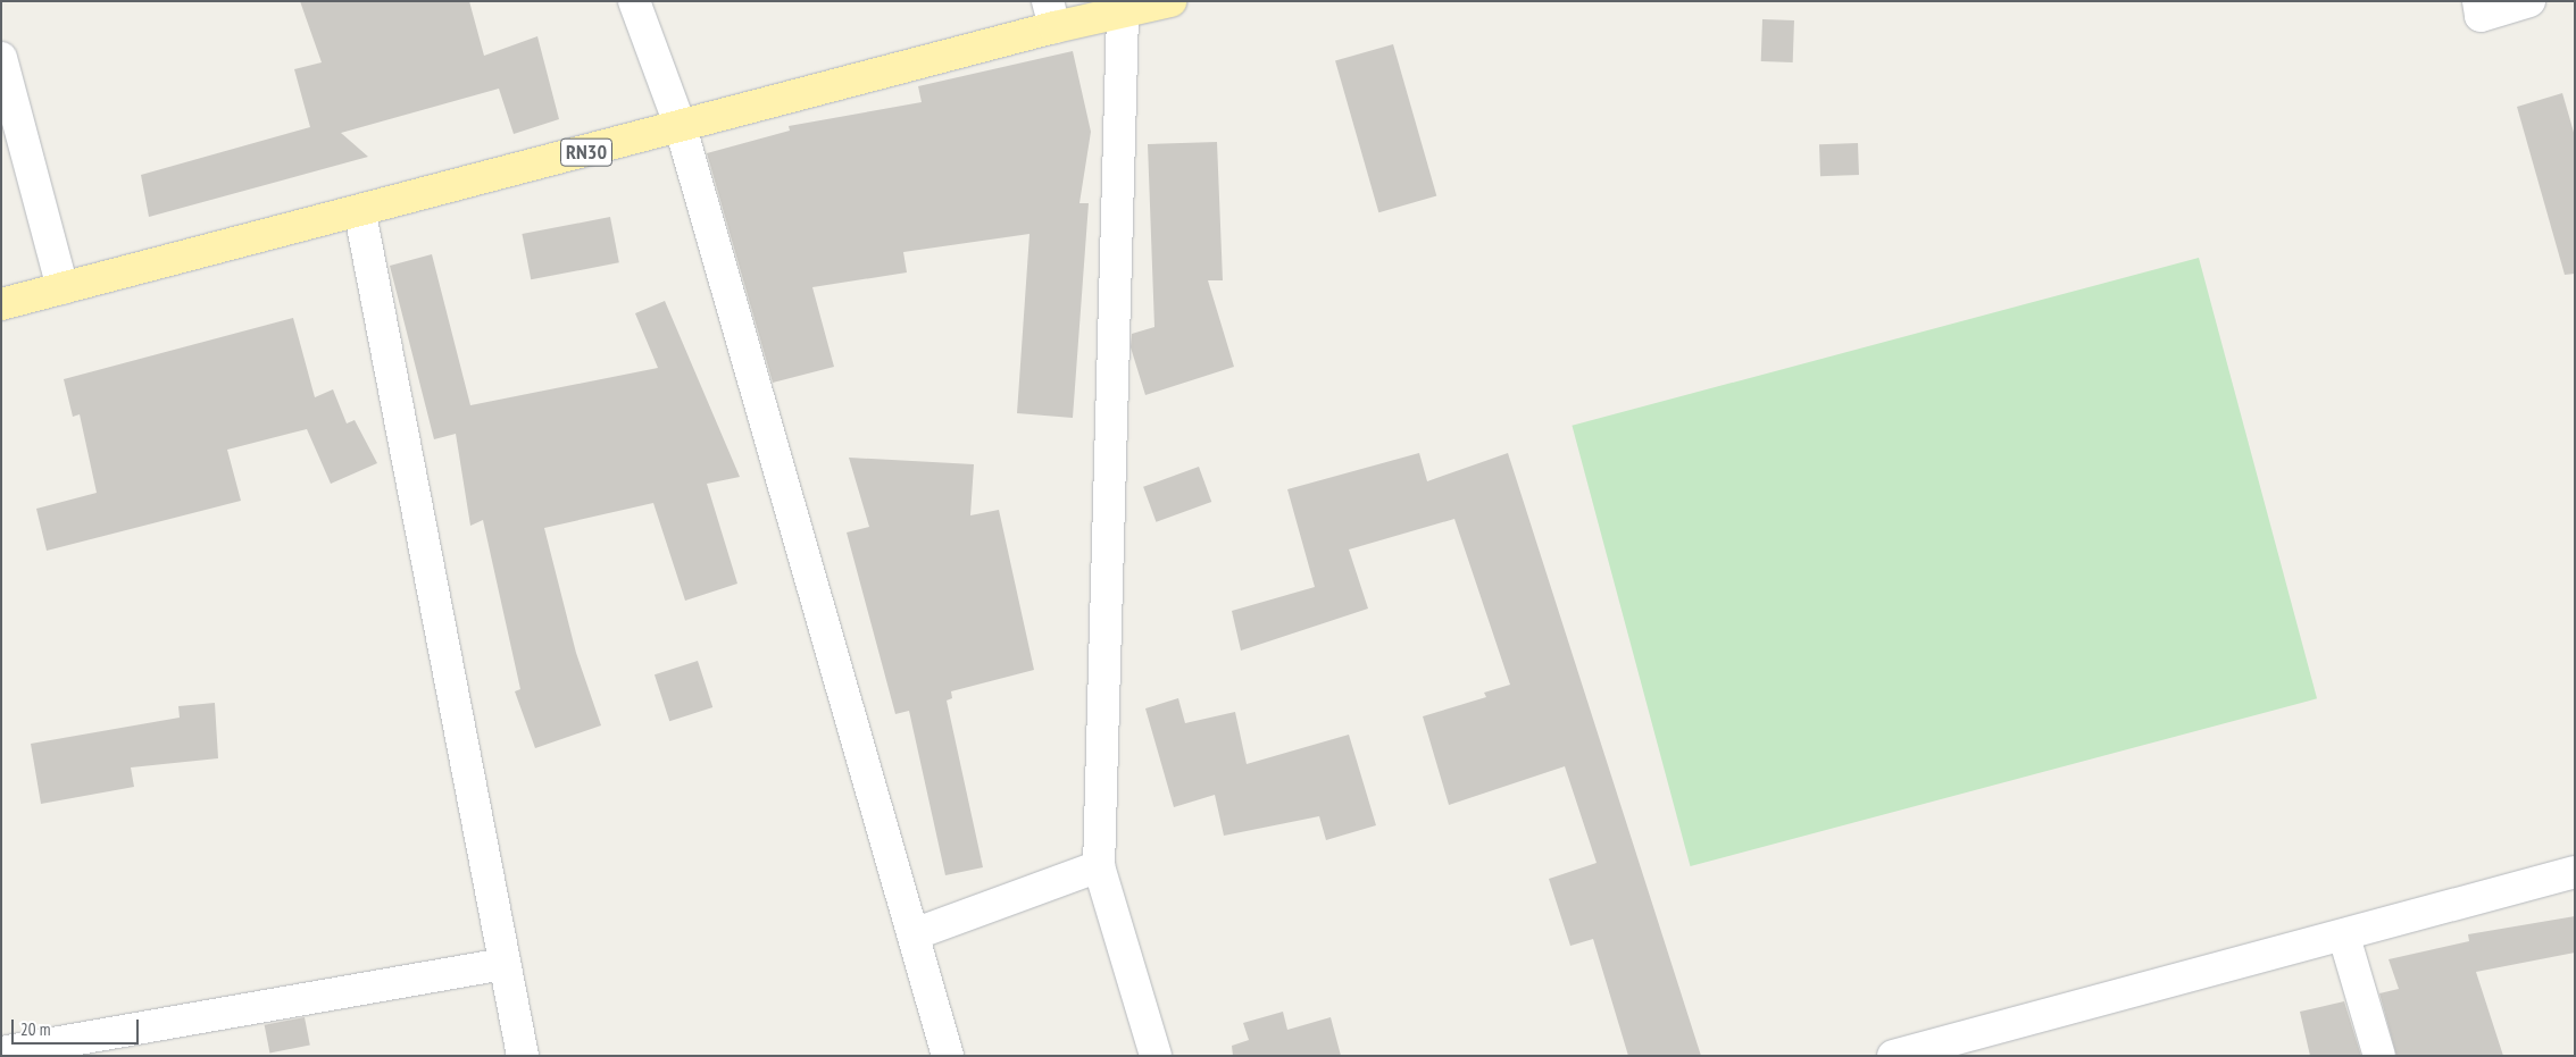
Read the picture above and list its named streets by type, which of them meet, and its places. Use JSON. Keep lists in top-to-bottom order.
{
  "streets": {
    "main road": ["RN30"]
  },
  "scale_bar": "20 m"
}
